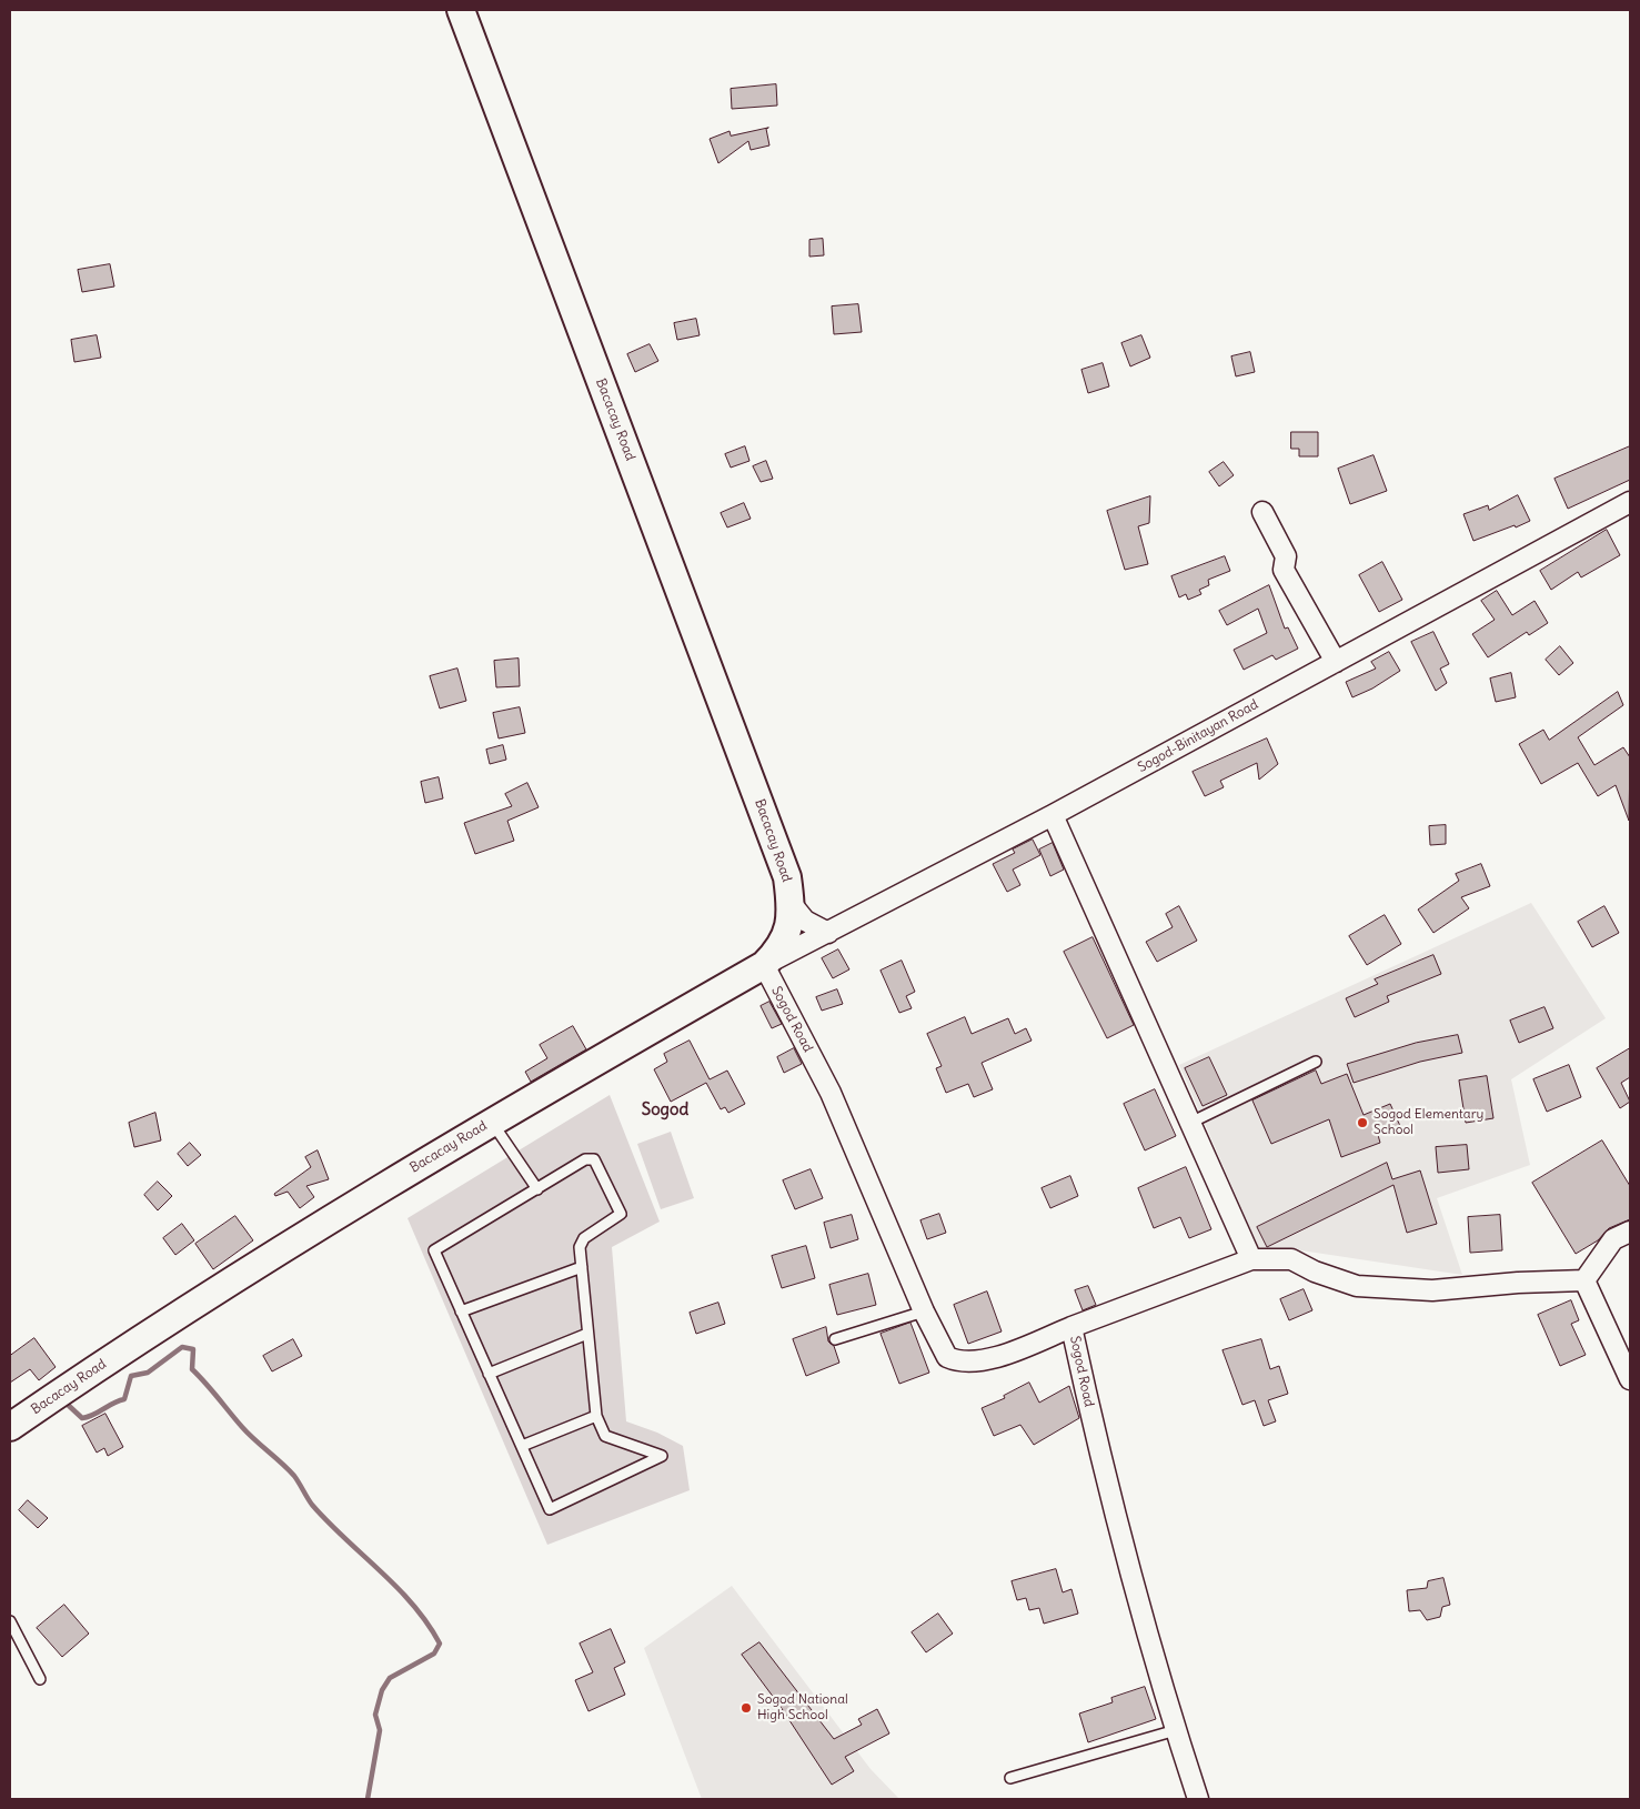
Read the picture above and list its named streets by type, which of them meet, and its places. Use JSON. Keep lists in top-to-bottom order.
{
  "streets": {
    "main road": ["Bacacay Road"],
    "street": ["Sogod-Binitayan Road", "Sogod Road"]
  },
  "crossings": [
    ["Bacacay Road", "Sogod-Binitayan Road"],
    ["Bacacay Road", "Sogod Road"],
    ["Sogod-Binitayan Road", "Sogod Road"]
  ],
  "districts": ["Sogod"],
  "places": ["Sogod Elementary School", "Sogod National High School"]
}
